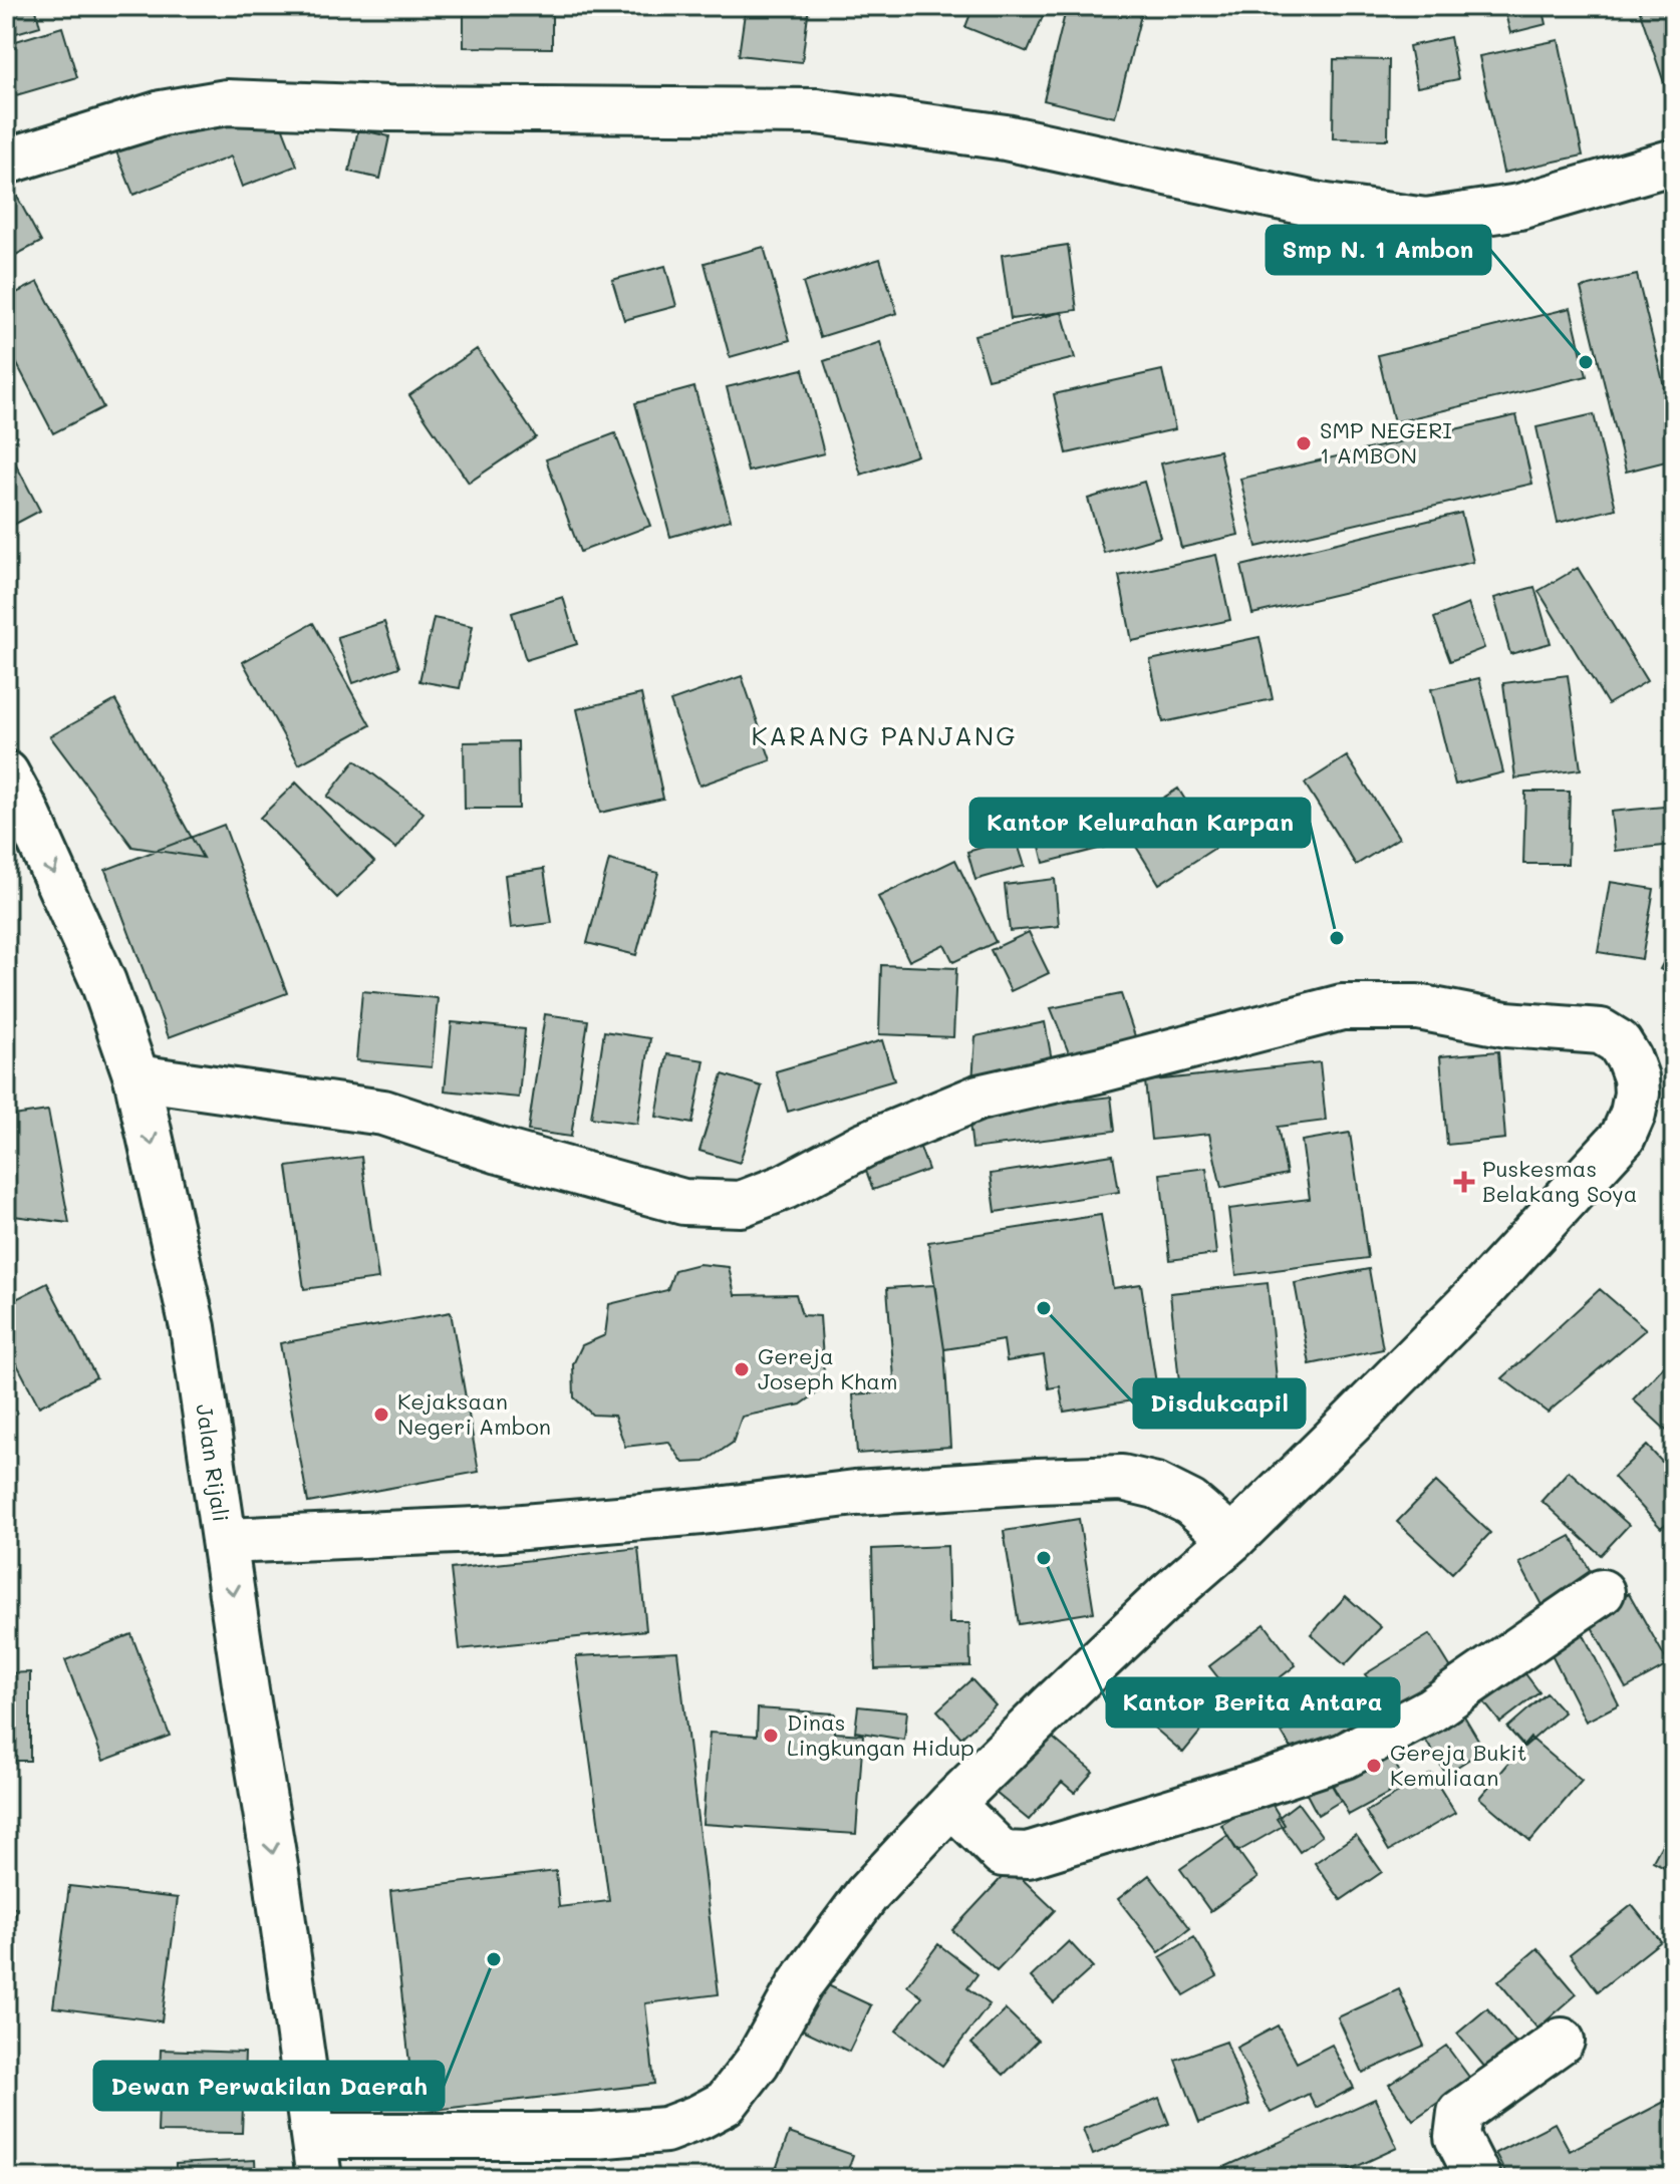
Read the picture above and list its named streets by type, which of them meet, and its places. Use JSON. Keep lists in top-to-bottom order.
{
  "streets": {
    "main road": ["Jalan Rijali"]
  },
  "one_way": ["Jalan Rijali"],
  "districts": ["KARANG PANJANG"],
  "places": {
    "other": [
      "Smp N. 1 Ambon",
      "SMP NEGERI 1 AMBON",
      "Kantor Kelurahan Karpan",
      "Disdukcapil",
      "Gereja Joseph Kham",
      "Kejaksaan Negeri Ambon",
      "Kantor Berita Antara",
      "Dinas Lingkungan Hidup",
      "Gereja Bukit Kemuliaan",
      "Dewan Perwakilan Daerah"
    ],
    "health": ["Puskesmas Belakang Soya"]
  }
}
